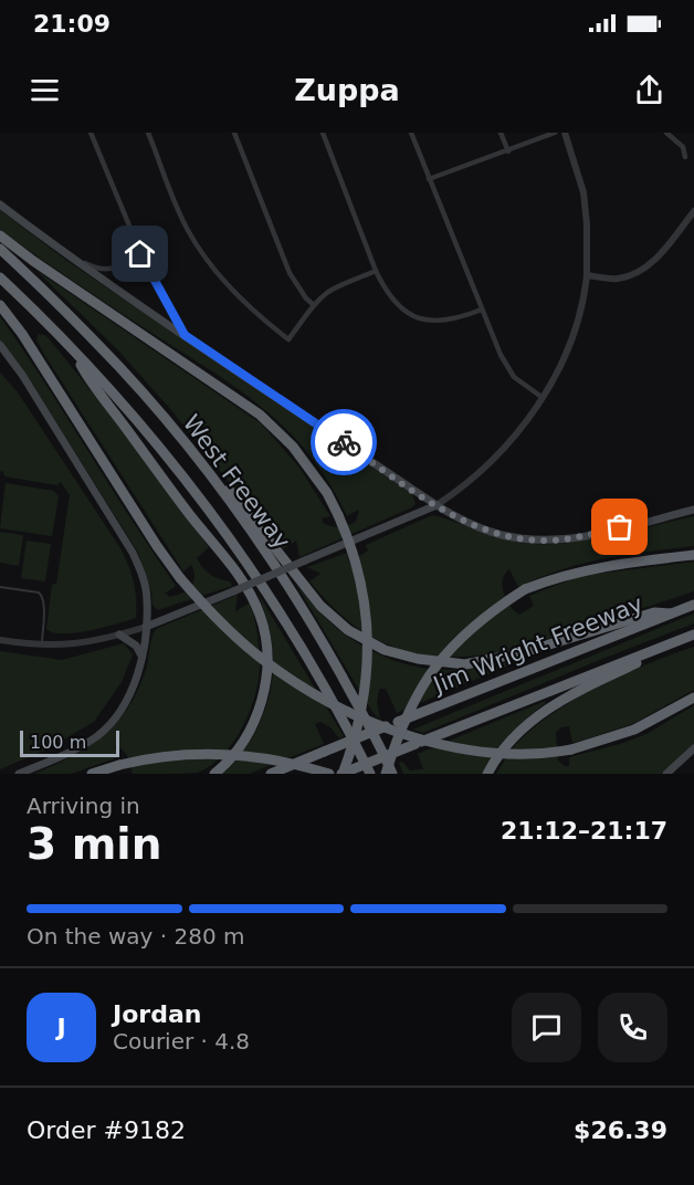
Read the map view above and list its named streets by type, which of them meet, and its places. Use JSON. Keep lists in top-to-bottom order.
{
  "streets": {
    "highway": ["West Freeway", "Jim Wright Freeway"]
  },
  "scale_bar": "100 m",
  "page": {
    "status": "21:09",
    "header": "Zuppa",
    "scale": "100 m",
    "heading": ["3 min", "Arriving in", "21:12–21:17"],
    "panel": [
      "Jordan",
      "Courier · 4.8",
      "Order #9182",
      "$26.39"
    ],
    "bar": "On the way · 280 m",
    "round": "J"
  }
}
